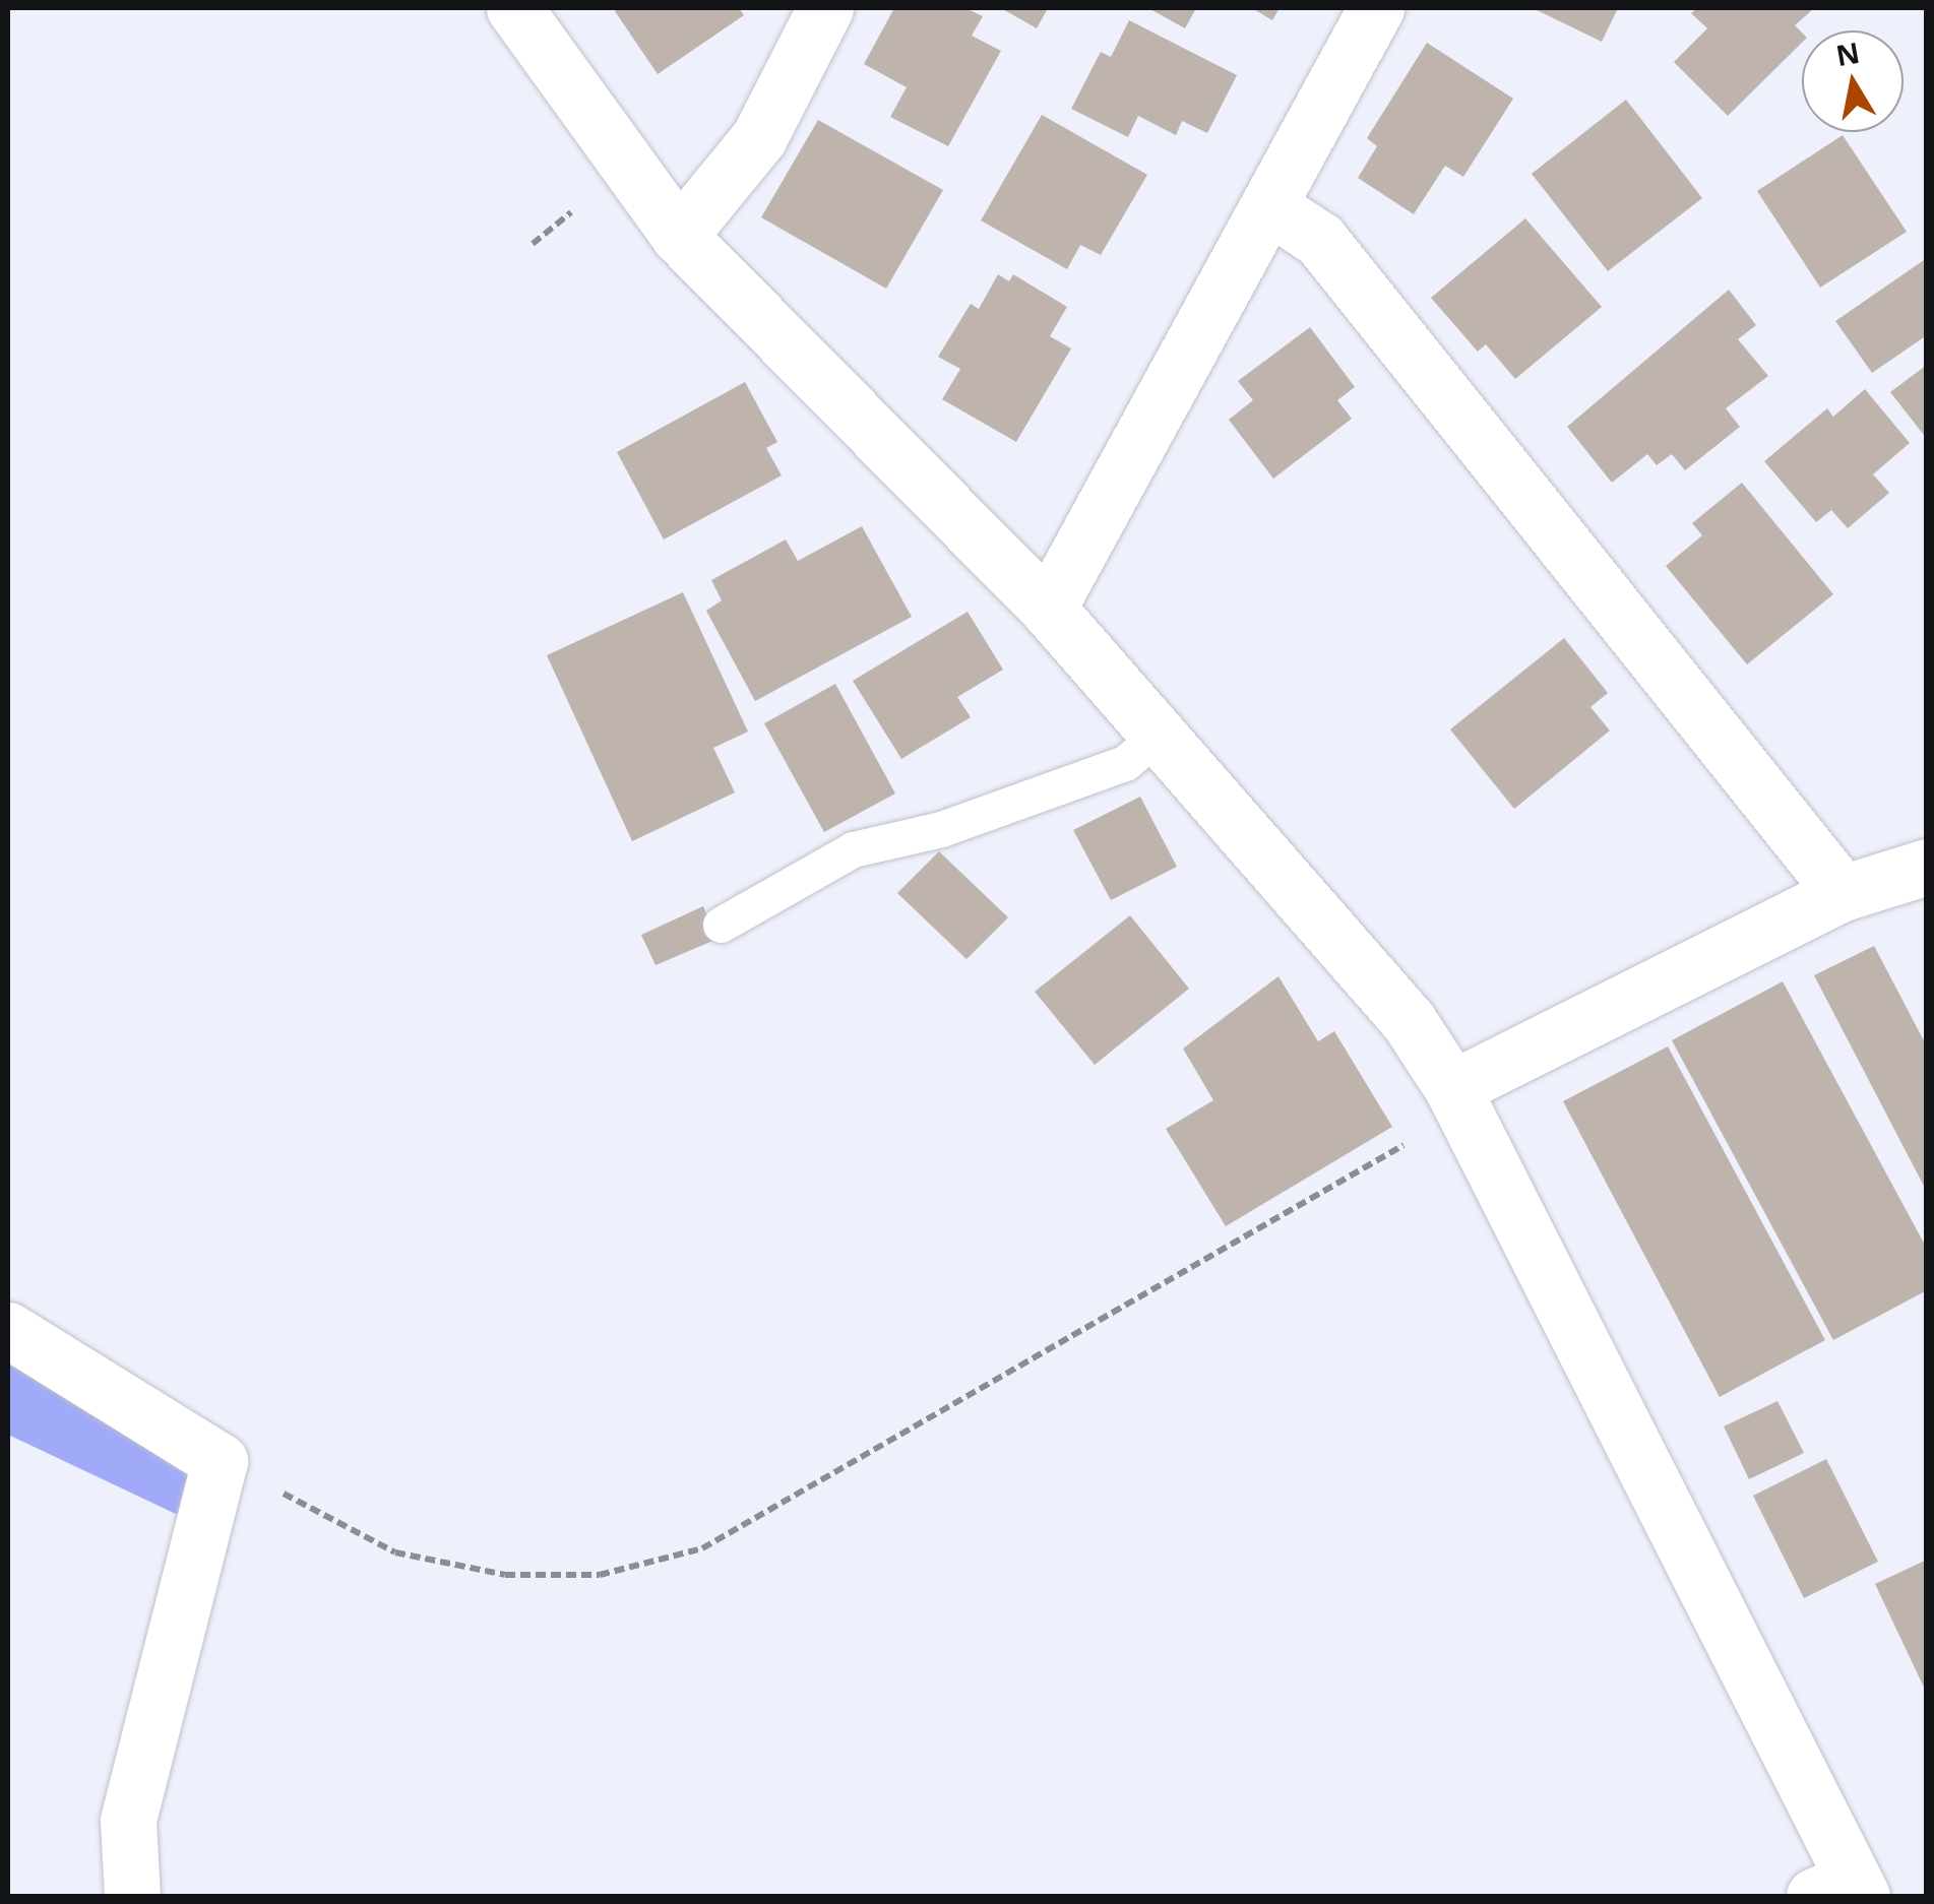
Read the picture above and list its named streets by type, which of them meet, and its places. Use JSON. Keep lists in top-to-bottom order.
{
  "north": "top"
}
